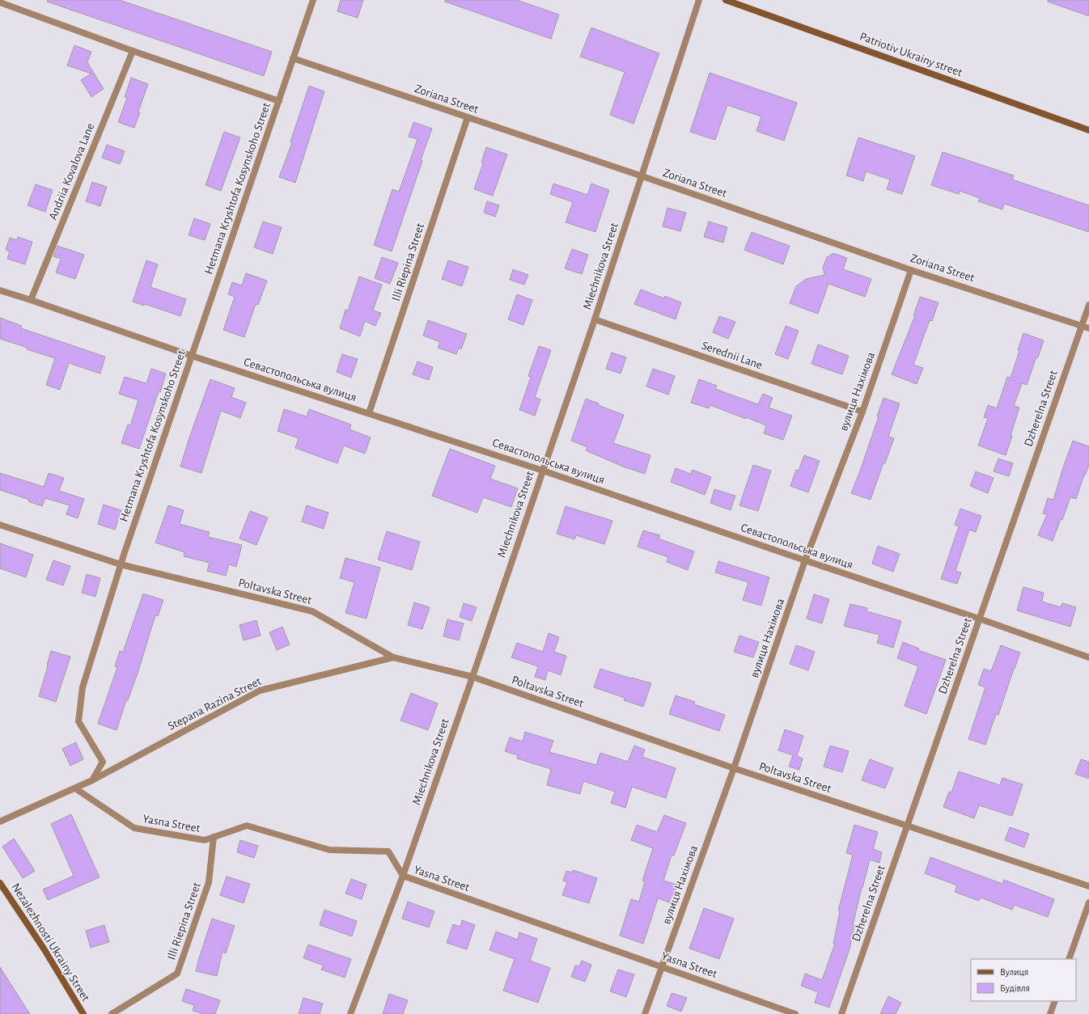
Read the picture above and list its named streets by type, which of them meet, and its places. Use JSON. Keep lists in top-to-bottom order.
{
  "streets": {
    "main road": ["Patriotiv Ukrainy street", "Nezalezhnosti Ukrainy Street"],
    "street": [
      "Zoriana Street",
      "Andriia Kovalova Lane",
      "Hetmana Kryshtofa Kosynskoho Street",
      "Illi Riepina Street",
      "Miechnikova Street",
      "Serednii Lane",
      "Севастопольська вулиця",
      "вулиця Нахімова",
      "Dzherelna Street",
      "Poltavska Street",
      "Stepana Razina Street",
      "Yasna Street"
    ]
  },
  "crossings": [
    ["Zoriana Street", "Hetmana Kryshtofa Kosynskoho Street"],
    ["Zoriana Street", "Illi Riepina Street"],
    ["Zoriana Street", "Miechnikova Street"],
    ["Zoriana Street", "вулиця Нахімова"],
    ["Zoriana Street", "Dzherelna Street"],
    ["Andriia Kovalova Lane", "Севастопольська вулиця"],
    ["Hetmana Kryshtofa Kosynskoho Street", "Севастопольська вулиця"],
    ["Hetmana Kryshtofa Kosynskoho Street", "Poltavska Street"],
    ["Hetmana Kryshtofa Kosynskoho Street", "Stepana Razina Street"],
    ["Illi Riepina Street", "Севастопольська вулиця"],
    ["Illi Riepina Street", "Yasna Street"],
    ["Miechnikova Street", "Serednii Lane"],
    ["Miechnikova Street", "Севастопольська вулиця"],
    ["Miechnikova Street", "Poltavska Street"],
    ["Miechnikova Street", "Yasna Street"],
    ["Serednii Lane", "вулиця Нахімова"],
    ["Севастопольська вулиця", "вулиця Нахімова"],
    ["Севастопольська вулиця", "Dzherelna Street"],
    ["вулиця Нахімова", "Poltavska Street"],
    ["вулиця Нахімова", "Yasna Street"],
    ["Dzherelna Street", "Poltavska Street"],
    ["Poltavska Street", "Stepana Razina Street"]
  ],
  "legend": ["Вулиця", "Будівля"]
}
